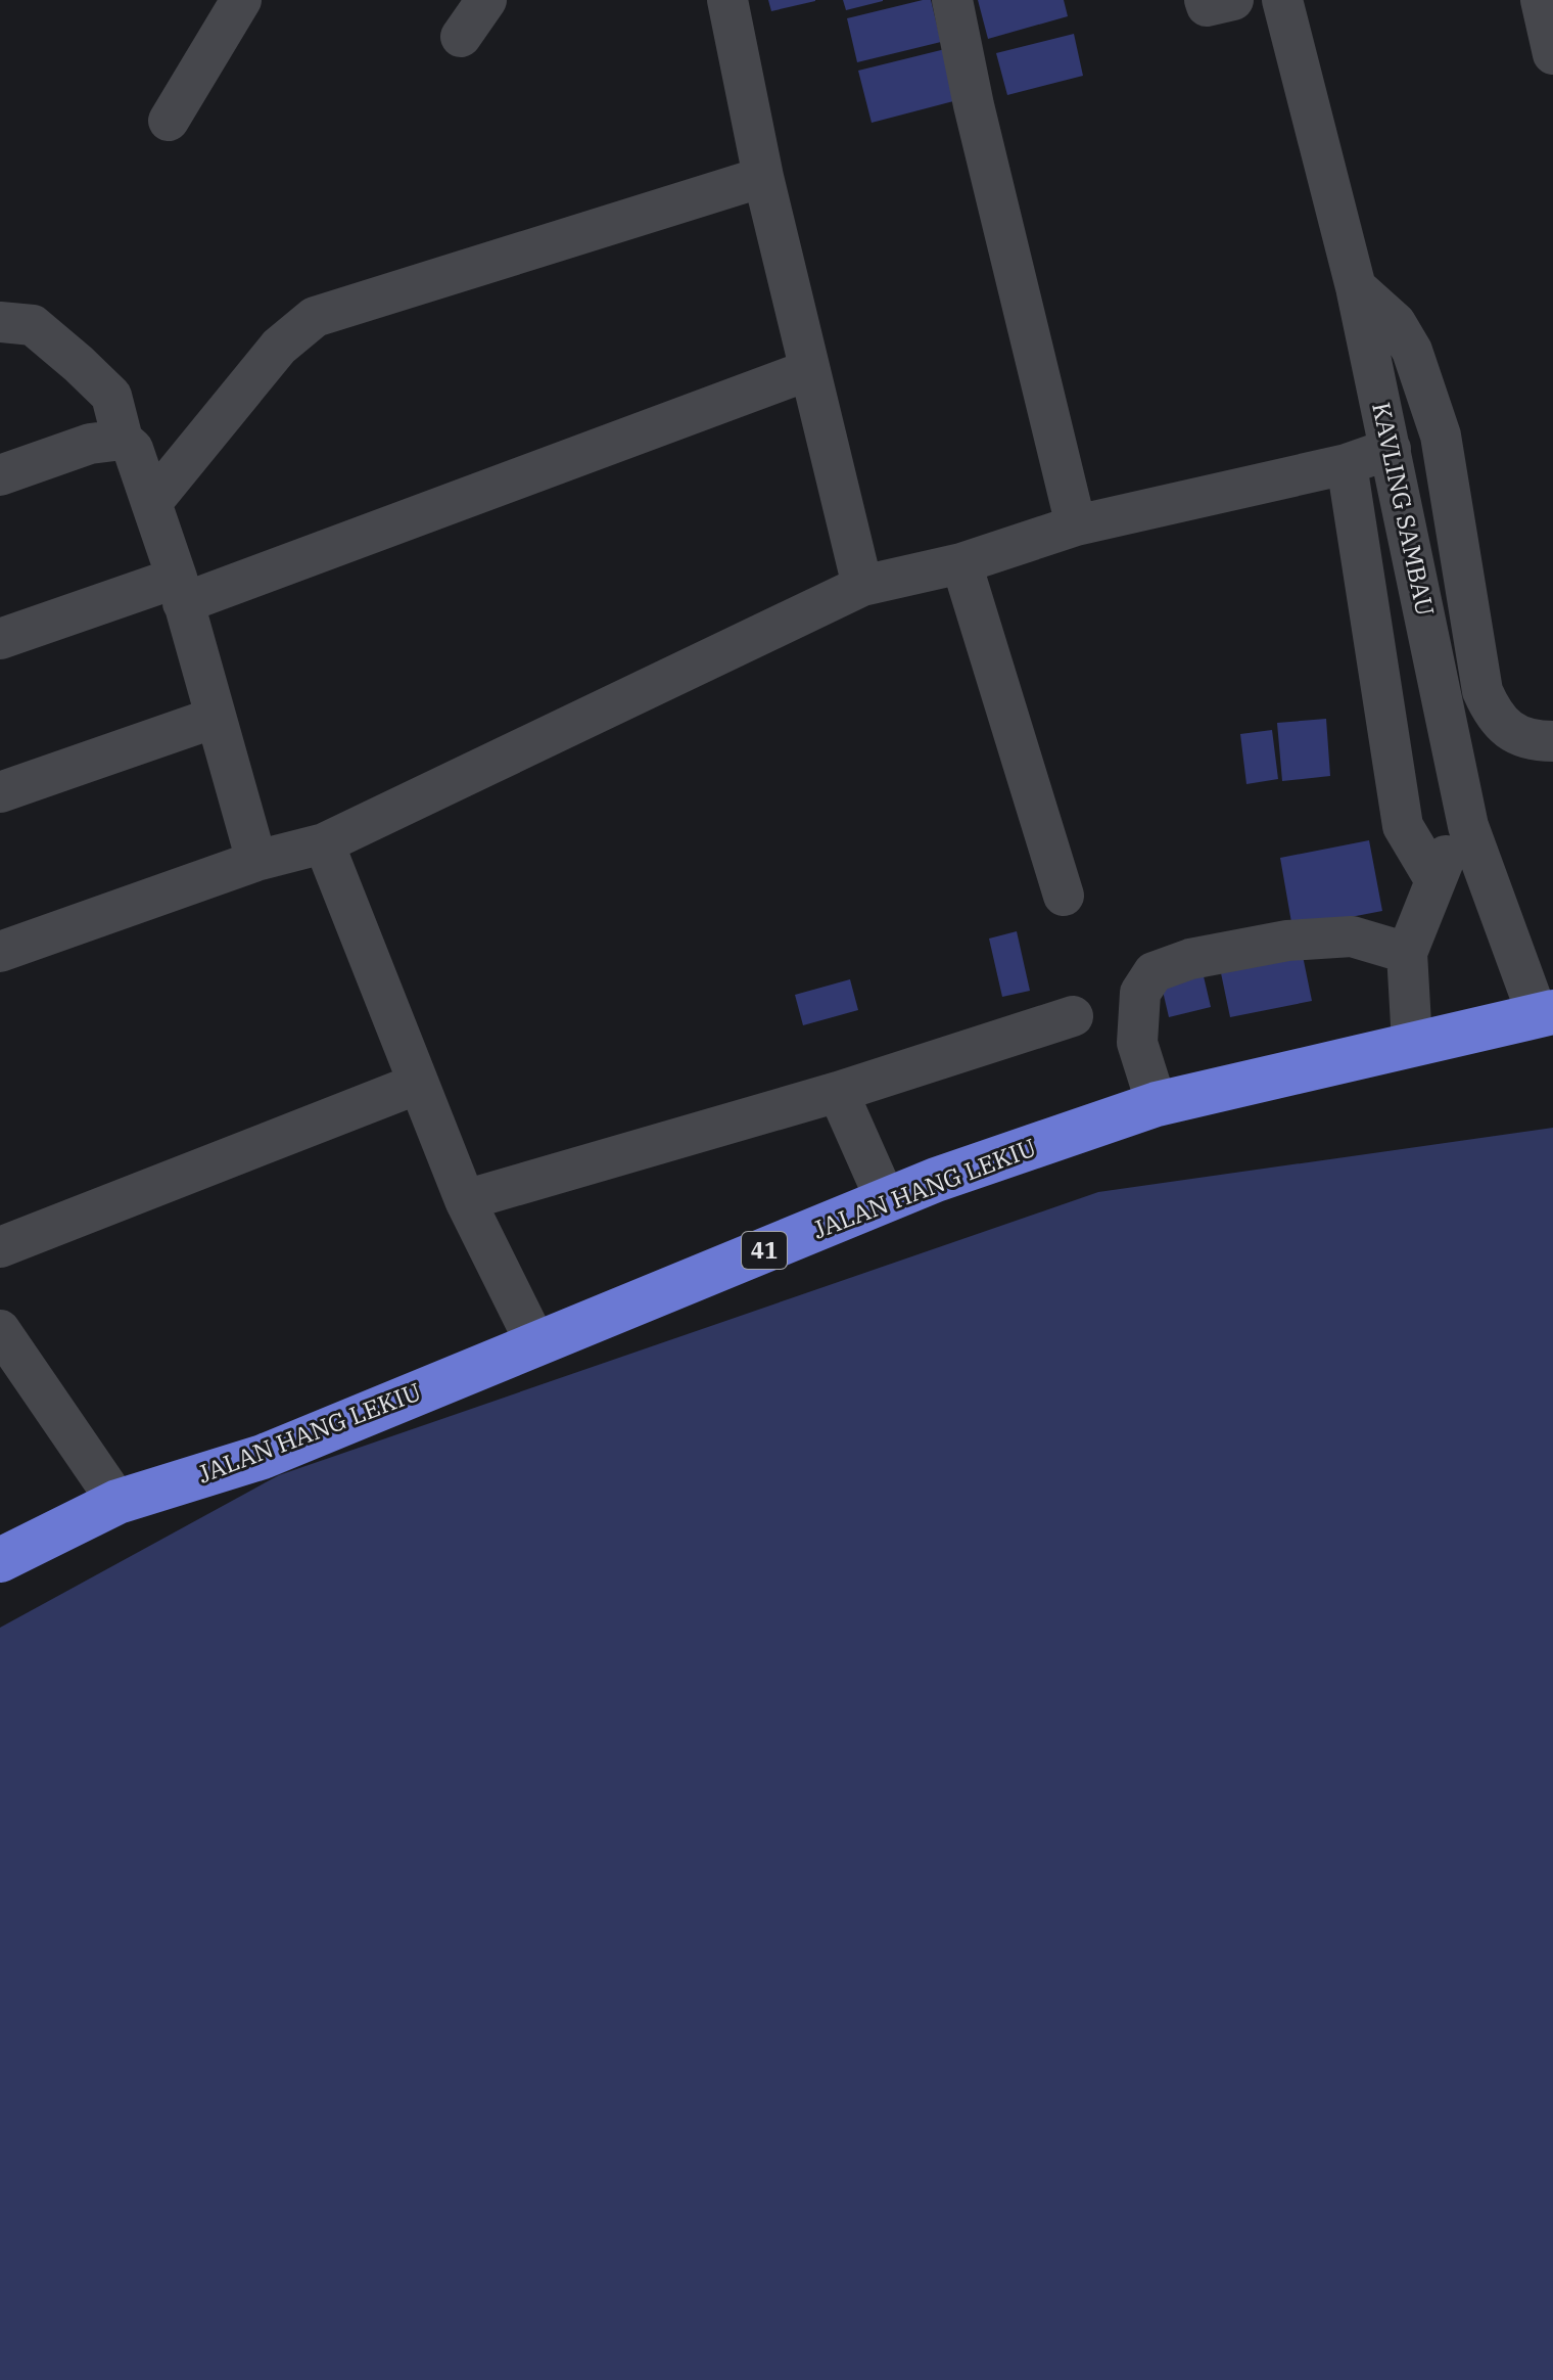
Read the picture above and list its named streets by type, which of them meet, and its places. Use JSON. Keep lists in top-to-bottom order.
{
  "streets": {
    "highway": ["JALAN HANG LEKIU", "41"],
    "street": ["KAVLING SAMBAU"]
  },
  "crossings": [
    ["KAVLING SAMBAU", "JALAN HANG LEKIU"]
  ]
}
